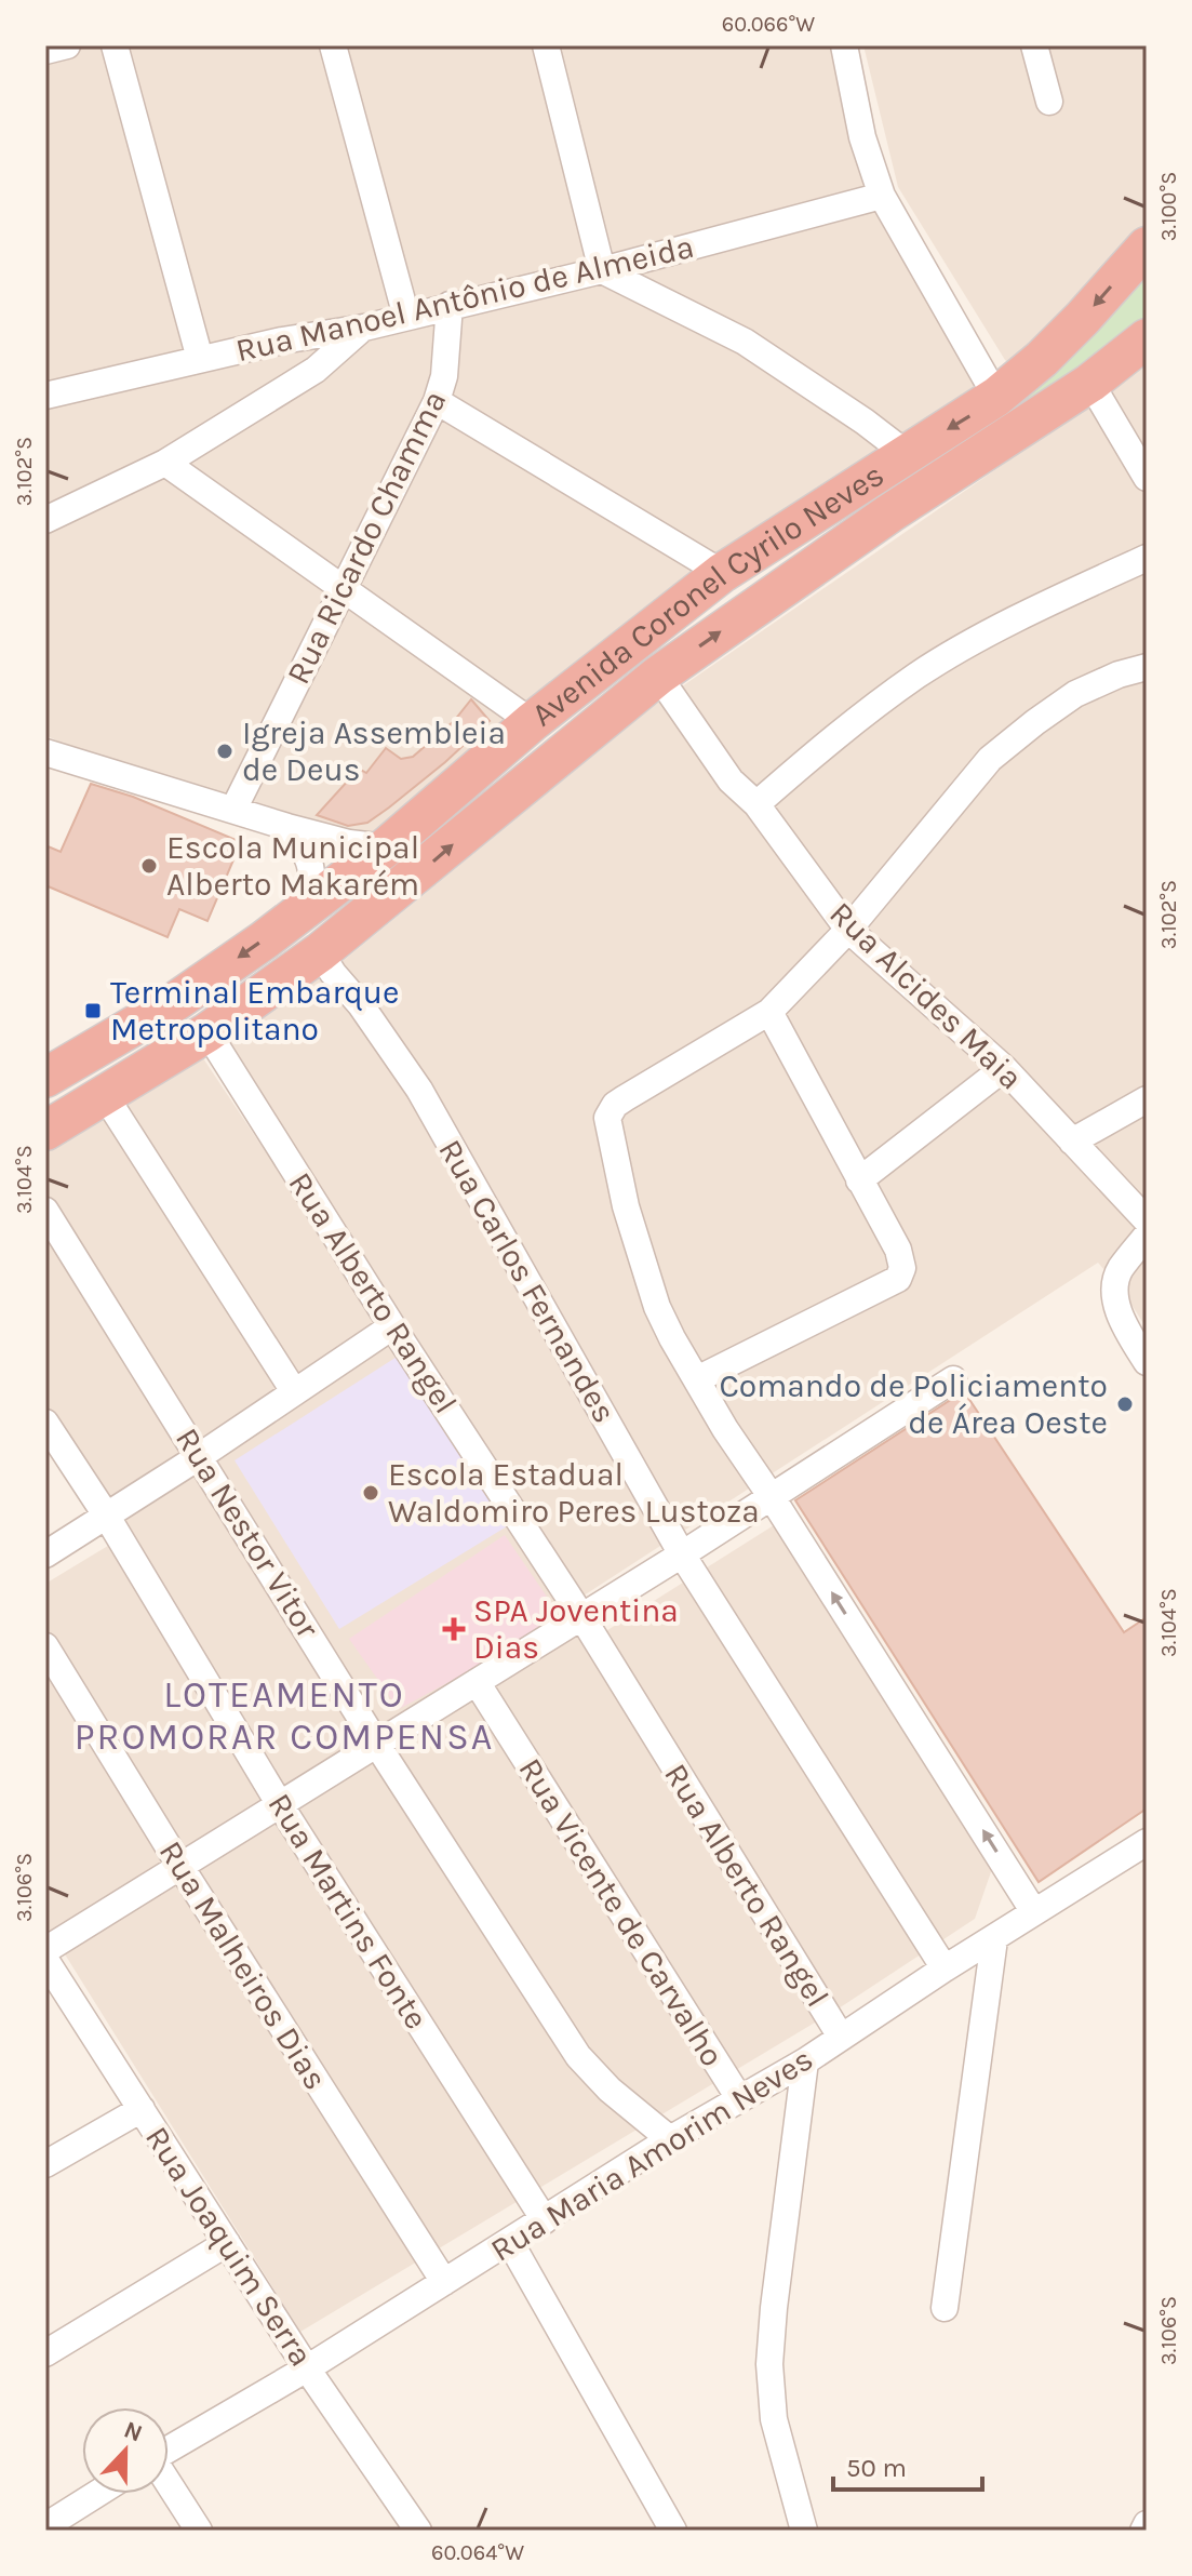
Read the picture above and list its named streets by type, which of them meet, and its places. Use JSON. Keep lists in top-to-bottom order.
{
  "streets": {
    "highway": ["Avenida Coronel Cyrilo Neves"],
    "street": [
      "Rua Manoel Antônio de Almeida",
      "Rua Ricardo Chamma",
      "Rua Alcides Maia",
      "Rua Carlos Fernandes",
      "Rua Alberto Rangel",
      "Rua Nestor Vitor",
      "Rua Martins Fonte",
      "Rua Vicente de Carvalho",
      "Rua Malheiros Dias",
      "Rua Maria Amorim Neves",
      "Rua Joaquim Serra"
    ]
  },
  "crossings": [
    ["Rua Manoel Antônio de Almeida", "Rua Ricardo Chamma"],
    ["Avenida Coronel Cyrilo Neves", "Rua Alcides Maia"],
    ["Avenida Coronel Cyrilo Neves", "Rua Carlos Fernandes"],
    ["Avenida Coronel Cyrilo Neves", "Rua Alberto Rangel"],
    ["Rua Carlos Fernandes", "Rua Maria Amorim Neves"],
    ["Rua Alberto Rangel", "Rua Maria Amorim Neves"],
    ["Rua Nestor Vitor", "Rua Maria Amorim Neves"],
    ["Rua Martins Fonte", "Rua Maria Amorim Neves"],
    ["Rua Vicente de Carvalho", "Rua Maria Amorim Neves"],
    ["Rua Malheiros Dias", "Rua Maria Amorim Neves"],
    ["Rua Maria Amorim Neves", "Rua Joaquim Serra"]
  ],
  "districts": ["LOTEAMENTO PROMORAR COMPENSA"],
  "places": {
    "other": [
      "Igreja Assembleia de Deus",
      "Escola Municipal Alberto Makarém",
      "Comando de Policiamento de Área Oeste",
      "Escola Estadual Waldomiro Peres Lustoza"
    ],
    "transit": ["Terminal Embarque Metropolitano"],
    "health": ["SPA Joventina Dias"]
  },
  "scale_bar": "50 m",
  "north": "top",
  "coordinates": [
    "60.066°W",
    "3.100°S",
    "3.102°S",
    "3.104°S",
    "3.106°S",
    "60.064°W"
  ]
}
